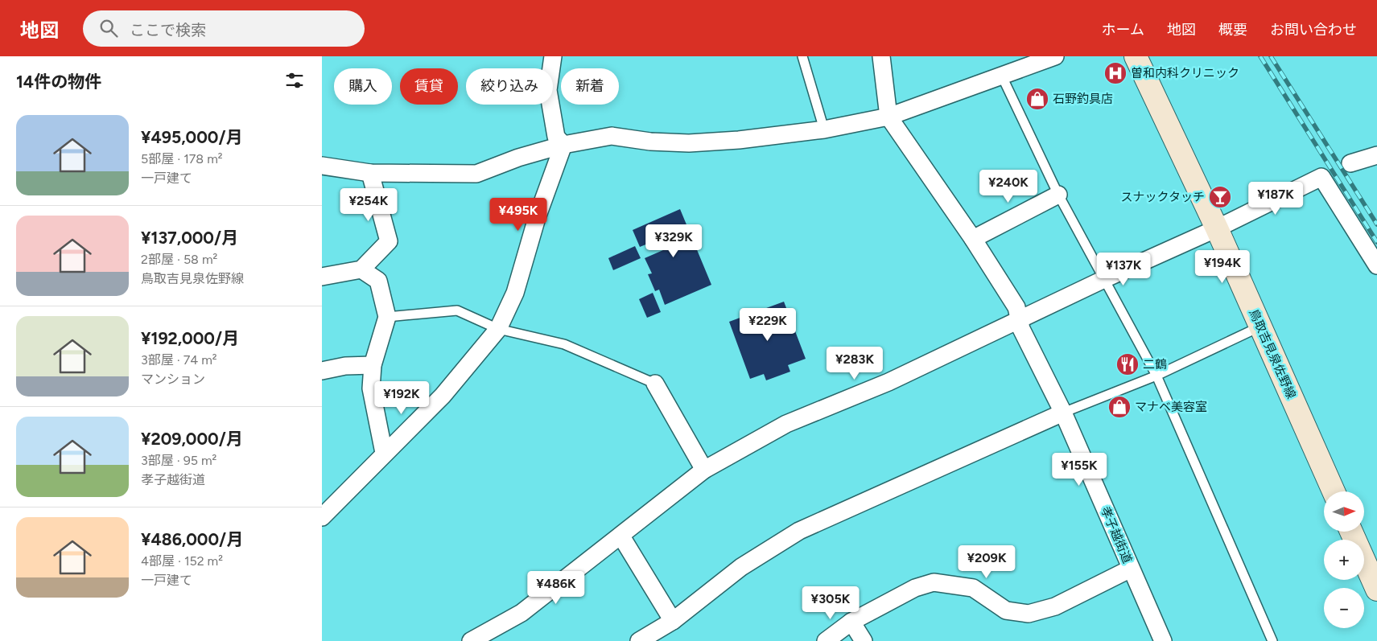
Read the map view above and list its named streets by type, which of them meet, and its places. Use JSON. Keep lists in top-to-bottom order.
{
  "streets": {
    "main road": ["鳥取吉見泉佐野線"],
    "street": ["孝子越街道"]
  },
  "places": {
    "hospital": ["曽和内科クリニック"],
    "shop": ["石野釣具店", "マナベ美容室"],
    "bar": ["スナックタッチ"],
    "restaurant": ["二鶴"]
  },
  "north": "right",
  "page": {
    "header": "地図",
    "search": "ここで検索",
    "nav": [
      "ホーム",
      "地図",
      "概要",
      "お問い合わせ"
    ],
    "heading": "14件の物件",
    "chip": [
      "購入",
      "賃貸",
      "絞り込み",
      "新着"
    ],
    "list": [
      {
        "name": "¥495,000/月",
        "note": "5部屋 · 178 m² · 一戸建て"
      },
      {
        "name": "¥137,000/月",
        "note": "2部屋 · 58 m² · 鳥取吉見泉佐野線"
      },
      {
        "name": "¥192,000/月",
        "note": "3部屋 · 74 m² · マンション"
      },
      {
        "name": "¥209,000/月",
        "note": "3部屋 · 95 m² · 孝子越街道"
      },
      {
        "name": "¥486,000/月",
        "note": "4部屋 · 152 m² · 一戸建て"
      }
    ],
    "price": [
      "¥240K",
      "¥187K",
      "¥254K",
      "¥495K",
      "¥329K",
      "¥194K",
      "¥137K",
      "¥229K",
      "¥283K",
      "¥192K",
      "¥155K",
      "¥209K",
      "¥486K",
      "¥305K"
    ],
    "map_buttons": ["+", "−"]
  }
}
